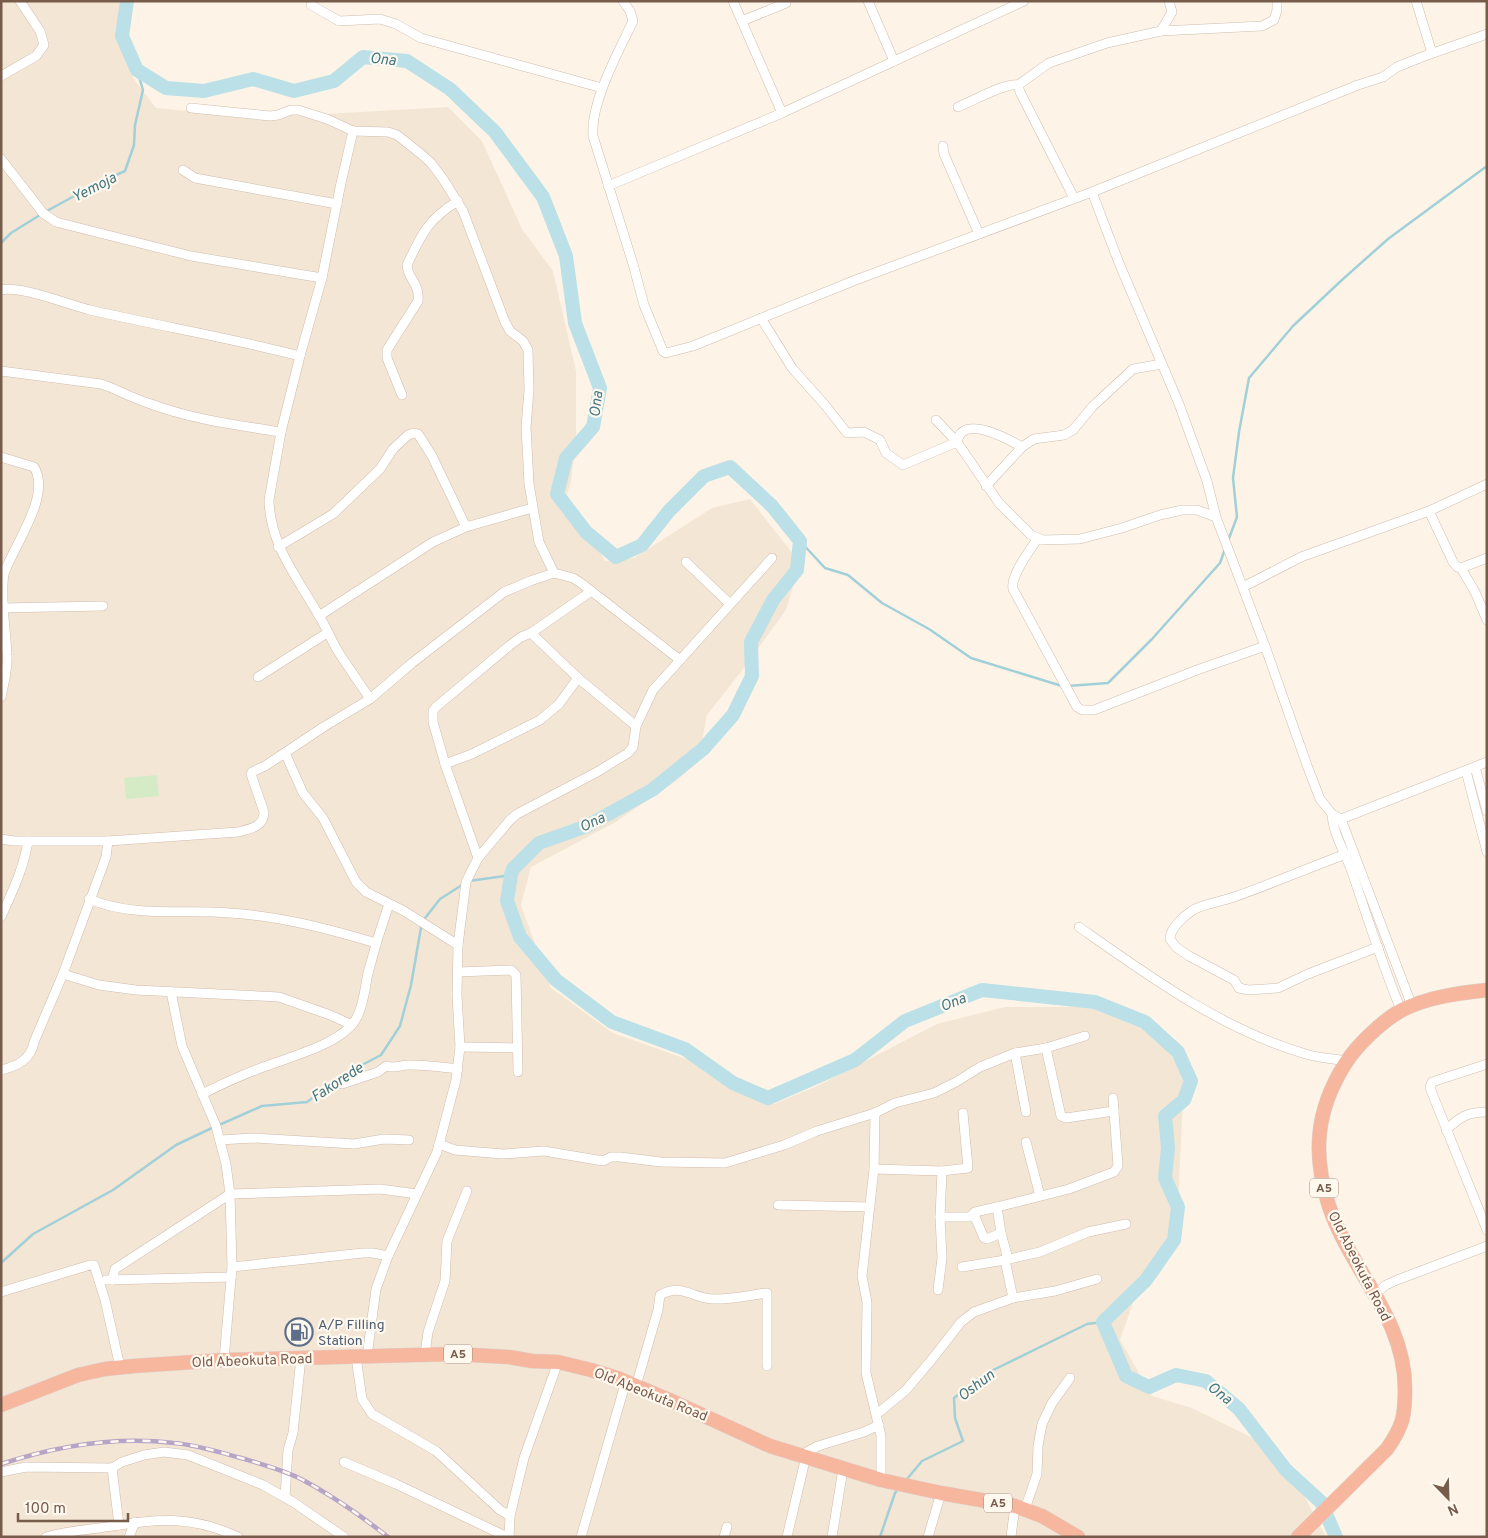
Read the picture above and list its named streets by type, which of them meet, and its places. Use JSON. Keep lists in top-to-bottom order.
{
  "streets": {
    "highway": ["A5", "Old Abeokuta Road"]
  },
  "water": [
    "Ona",
    "Yemoja",
    "Fakorede",
    "Oshun"
  ],
  "places": {
    "fuel station": ["A/P Filling Station"]
  },
  "scale_bar": "100 m",
  "north": "bottom right"
}
